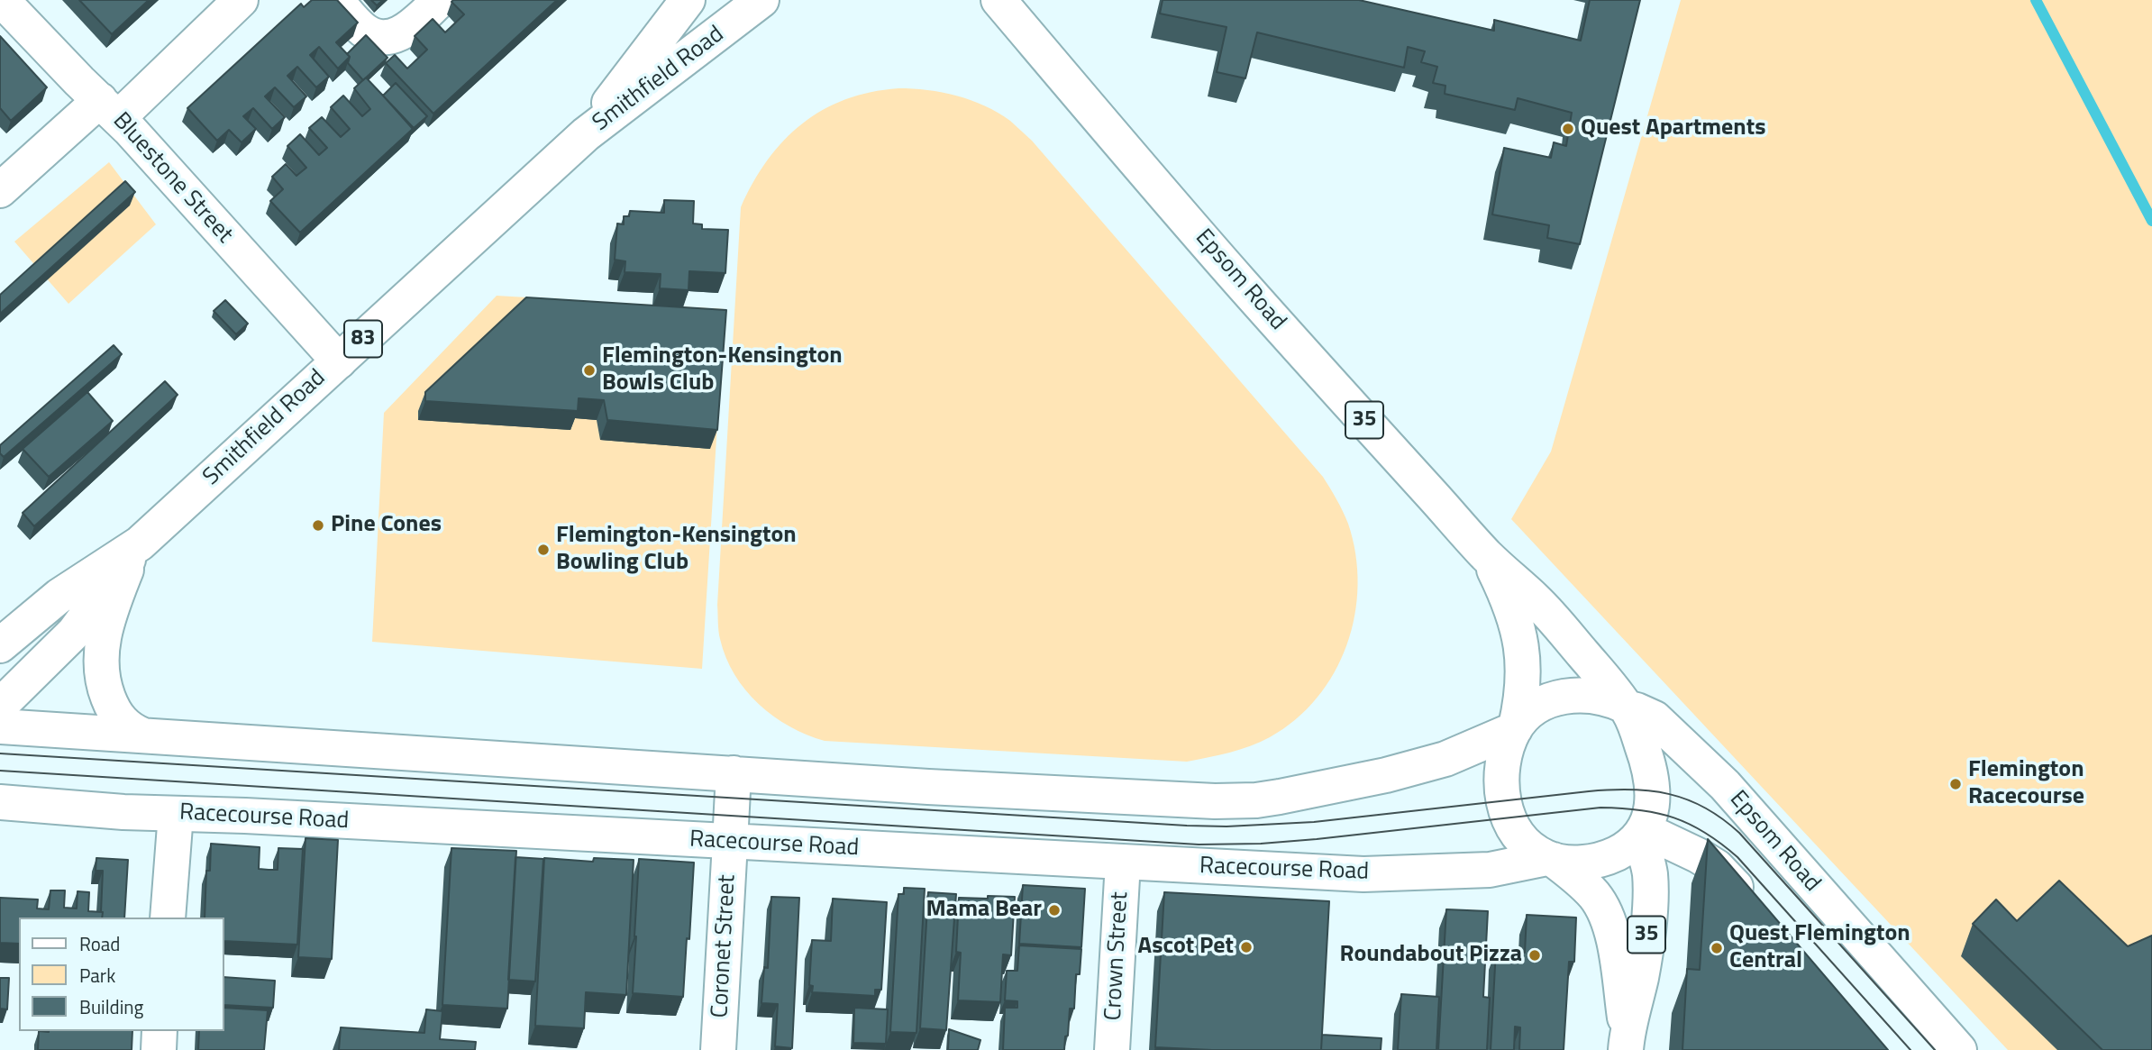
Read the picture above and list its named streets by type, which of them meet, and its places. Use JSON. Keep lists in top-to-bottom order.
{
  "streets": {
    "main road": [
      "Smithfield Road",
      "Bluestone Street",
      "Epsom Road",
      "83",
      "35",
      "Racecourse Road",
      "Coronet Street",
      "Crown Street"
    ]
  },
  "crossings": [
    ["Smithfield Road", "Bluestone Street"],
    ["Epsom Road", "35"],
    ["Epsom Road", "Racecourse Road"],
    ["35", "Racecourse Road"],
    ["Racecourse Road", "Coronet Street"],
    ["Racecourse Road", "Crown Street"]
  ],
  "places": [
    "Quest Apartments",
    "Flemington-Kensington Bowls Club",
    "Pine Cones",
    "Flemington-Kensington Bowling Club",
    "Flemington Racecourse",
    "Mama Bear",
    "Ascot Pet",
    "Quest Flemington Central",
    "Roundabout Pizza"
  ],
  "legend": ["Road", "Park", "Building"]
}
